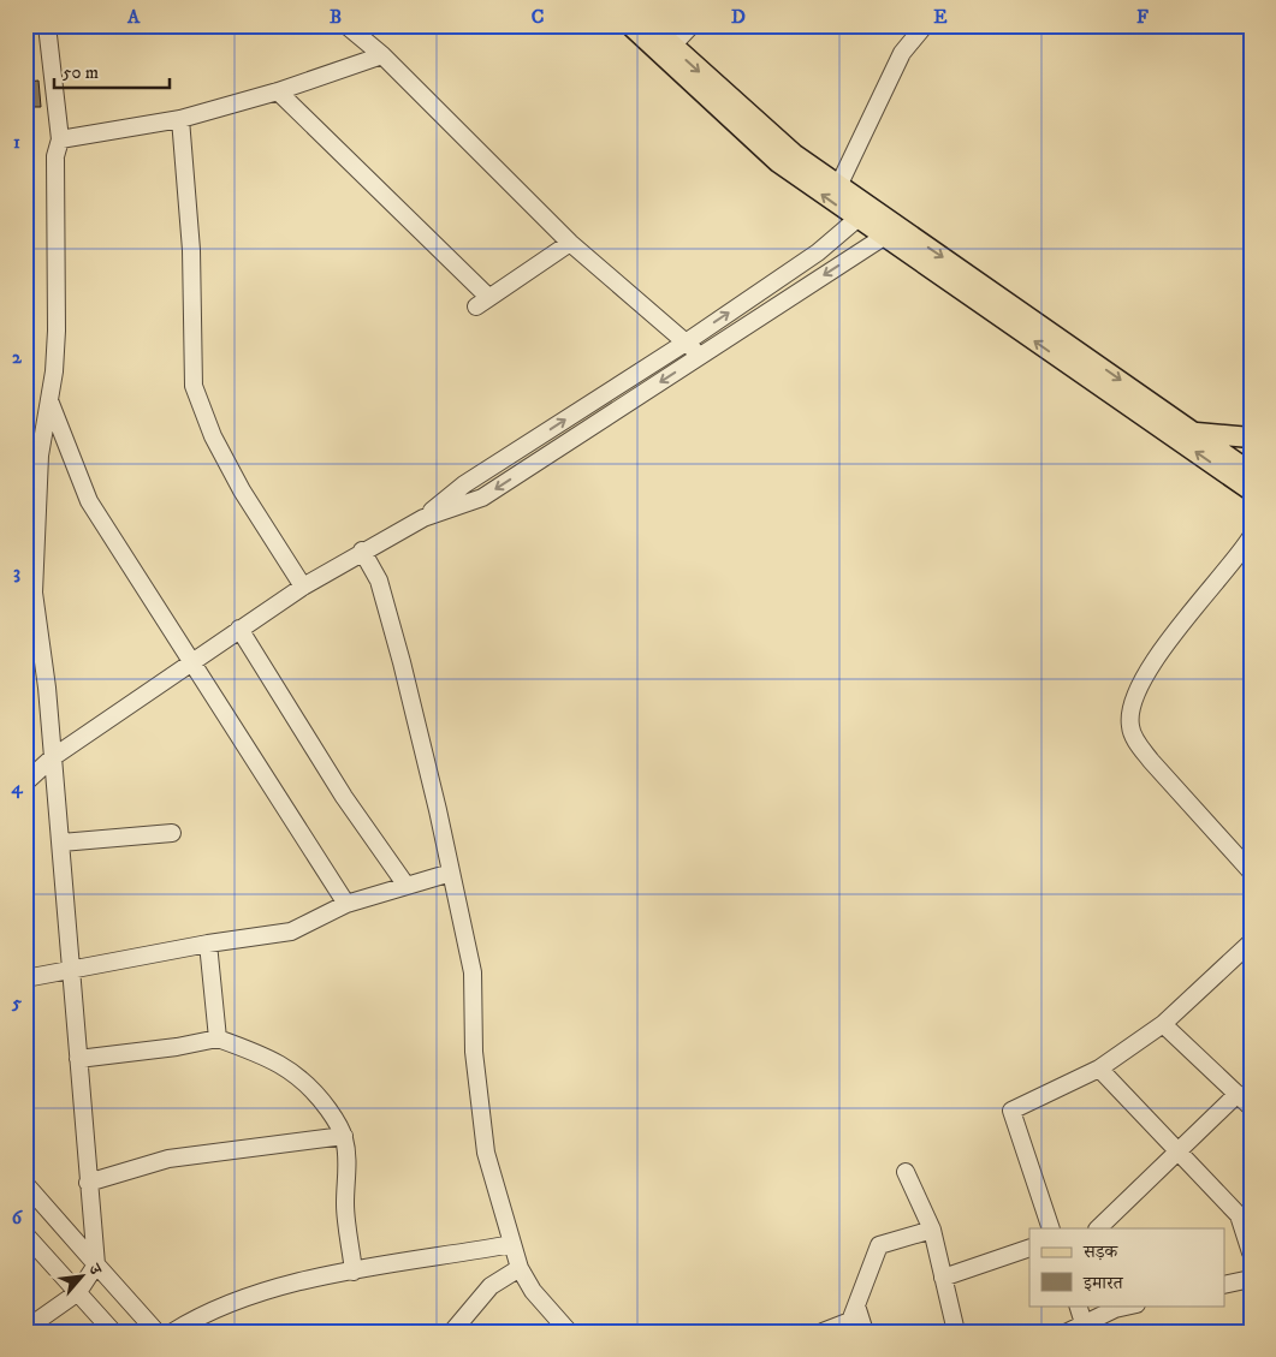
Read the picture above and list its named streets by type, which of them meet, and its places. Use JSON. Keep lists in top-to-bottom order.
{
  "legend": ["सड़क", "इमारत"],
  "scale_bar": "50 m",
  "north": "top right",
  "grid": {
    "columns": [
      "A",
      "B",
      "C",
      "D",
      "E",
      "F"
    ],
    "rows": [
      "1",
      "2",
      "3",
      "4",
      "5",
      "6"
    ]
  }
}
